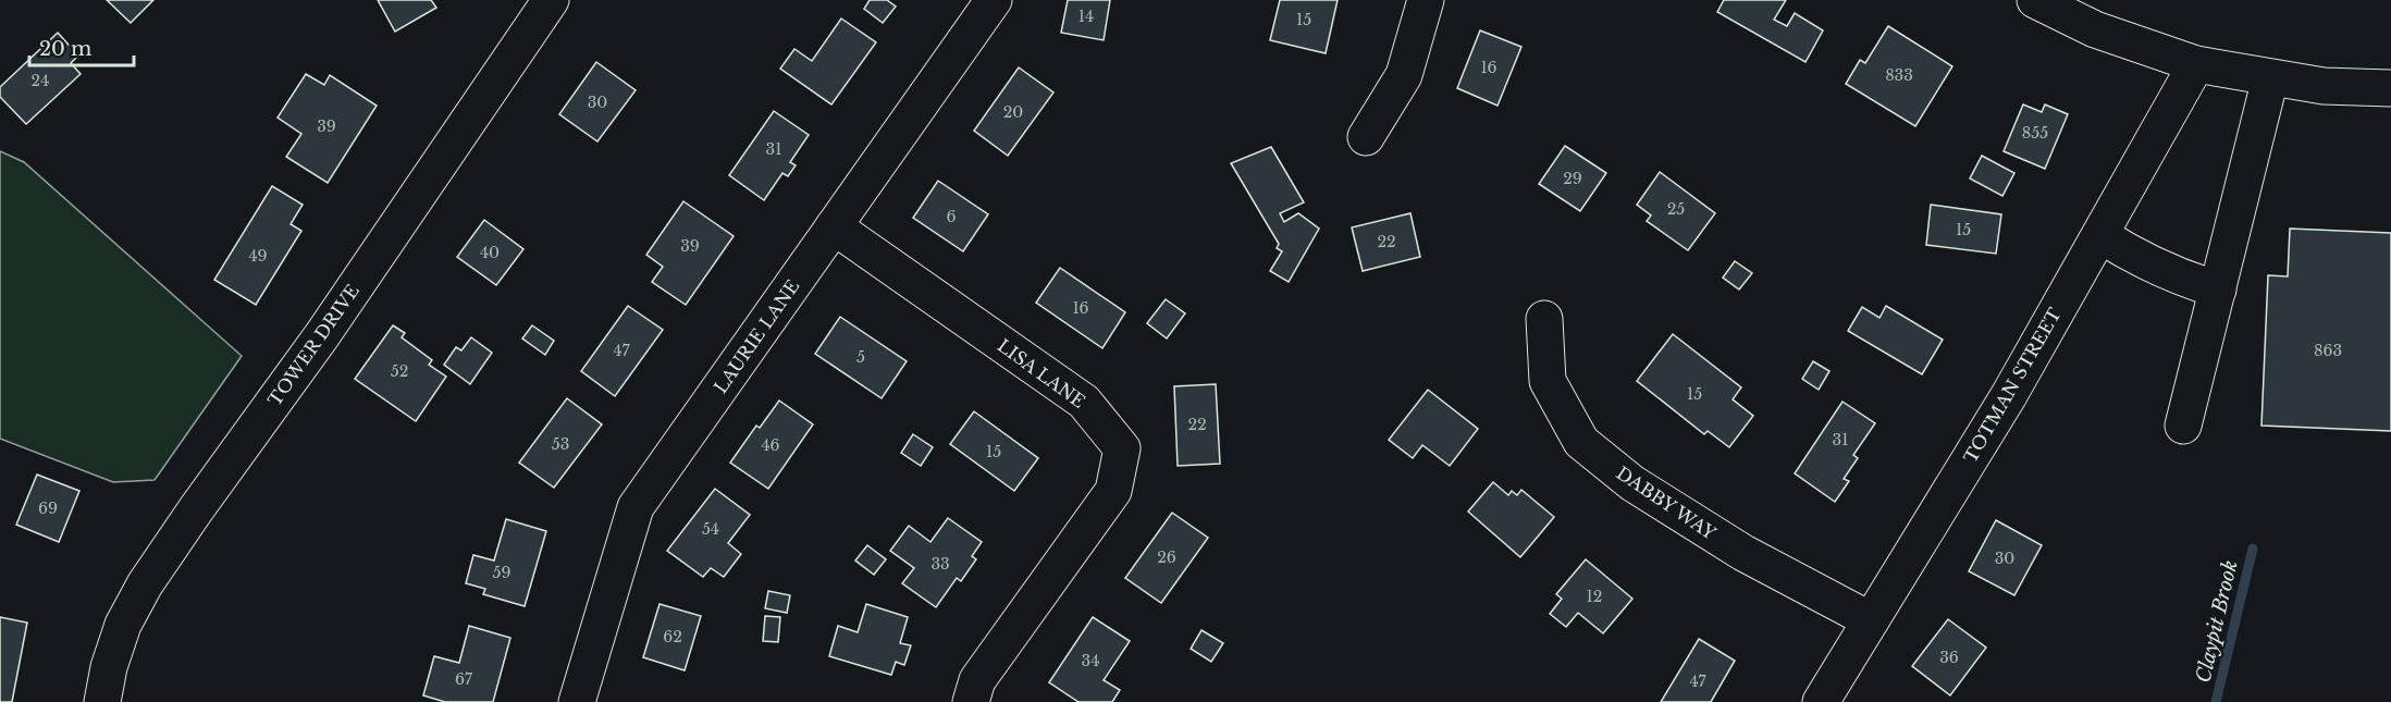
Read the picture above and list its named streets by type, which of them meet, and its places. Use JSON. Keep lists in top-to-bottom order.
{
  "streets": {
    "street": [
      "LAURIE LANE",
      "TOWER DRIVE",
      "LISA LANE",
      "TOTMAN STREET",
      "DABBY WAY"
    ]
  },
  "crossings": [
    ["LAURIE LANE", "LISA LANE"],
    ["TOTMAN STREET", "DABBY WAY"]
  ],
  "water": ["Claypit Brook"],
  "house_numbers": [
    "14",
    "15",
    "16",
    "833",
    "24",
    "30",
    "20",
    "39",
    "855",
    "31",
    "29",
    "25",
    "6",
    "15",
    "22",
    "39",
    "40",
    "49",
    "16",
    "47",
    "863",
    "5",
    "52",
    "15",
    "22",
    "31",
    "53",
    "46",
    "15",
    "69",
    "54",
    "26",
    "30",
    "33",
    "59",
    "12",
    "62",
    "36",
    "34",
    "67",
    "47"
  ],
  "scale_bar": "20 m"
}
